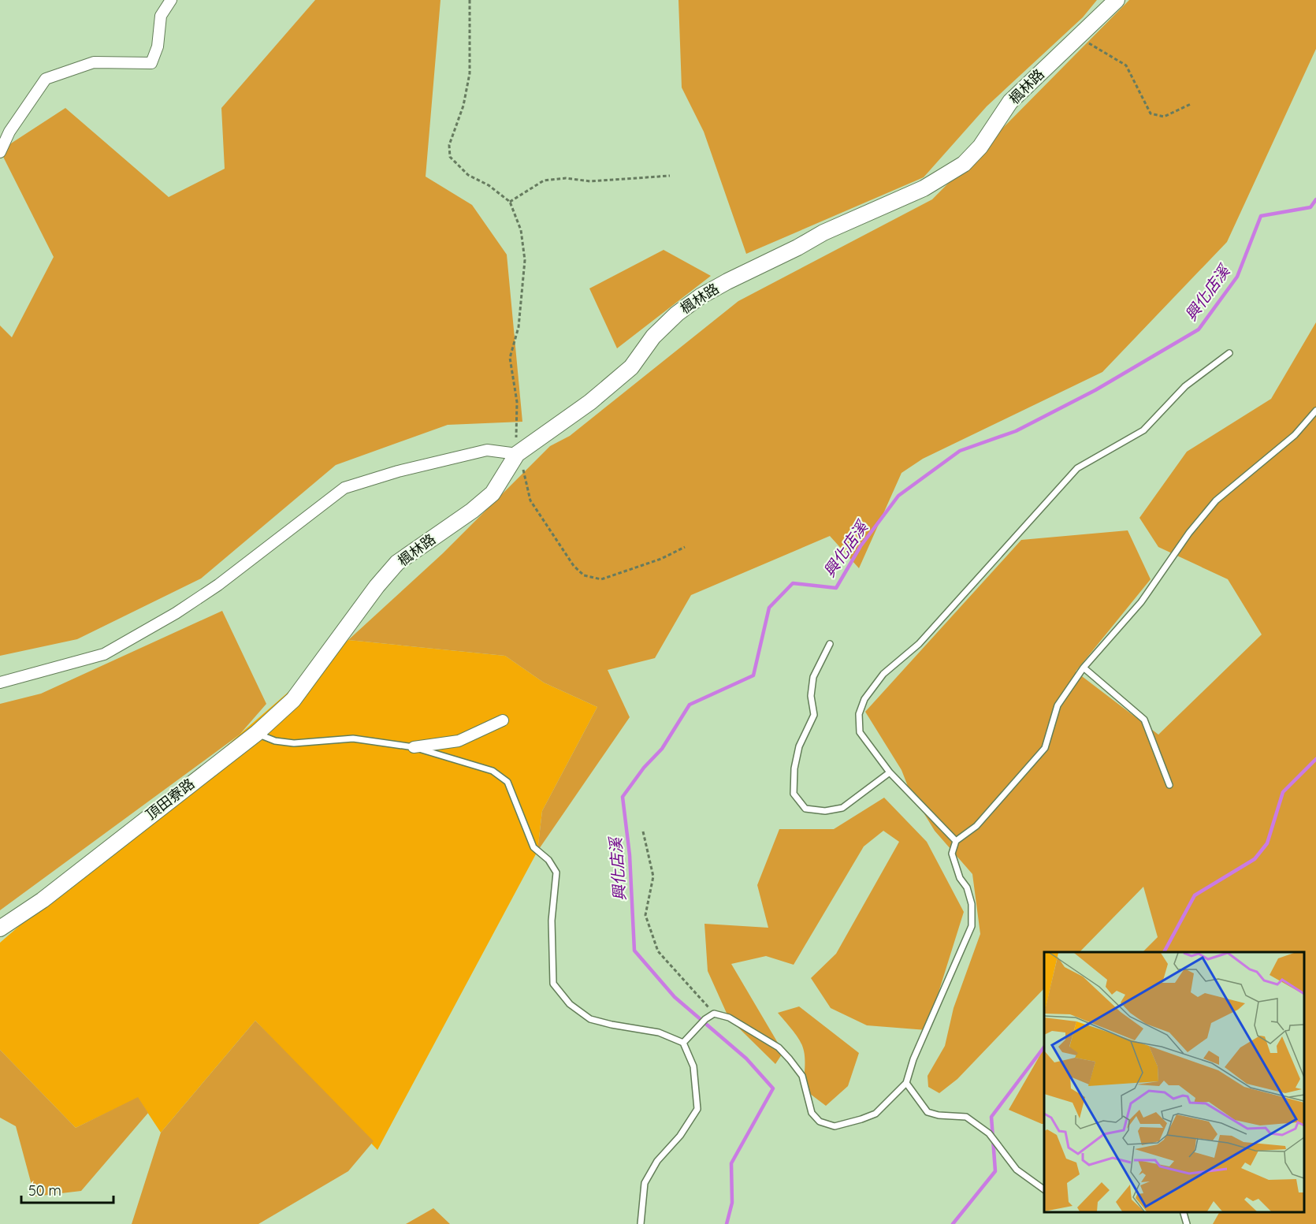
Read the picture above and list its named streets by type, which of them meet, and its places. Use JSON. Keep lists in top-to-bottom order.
{
  "streets": {
    "street": ["楓林路", "頂田寮路"]
  },
  "crossings": [
    ["楓林路", "頂田寮路"]
  ],
  "water": ["興化店溪"],
  "scale_bar": "50 m"
}
